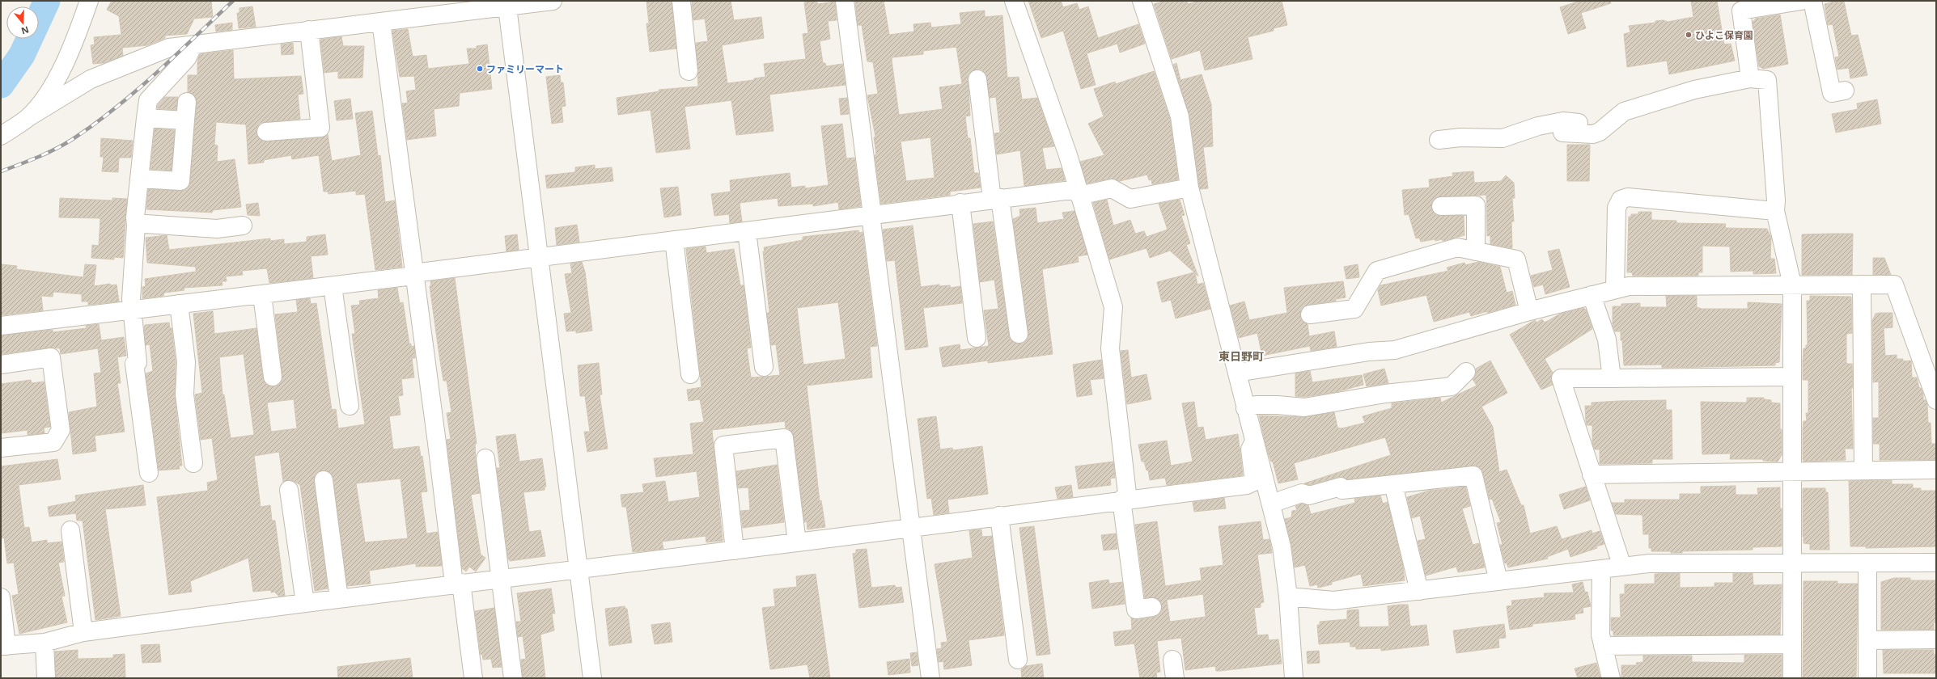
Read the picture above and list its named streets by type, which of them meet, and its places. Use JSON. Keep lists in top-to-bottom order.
{
  "districts": ["東日野町"],
  "places": ["ひよこ保育園", "ファミリーマート"],
  "north": "bottom"
}
